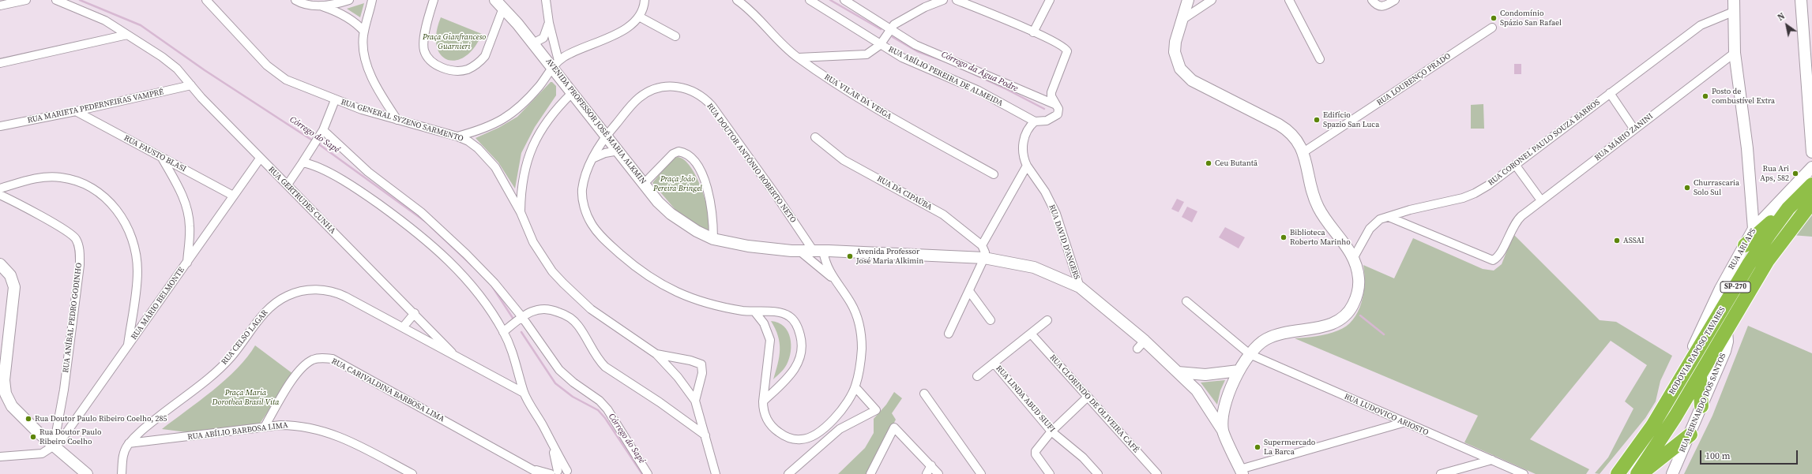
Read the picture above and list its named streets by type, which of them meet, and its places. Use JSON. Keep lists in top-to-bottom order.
{
  "streets": {
    "highway": ["SP-270", "RODOVIA RAPOSO TAVARES"],
    "main road": ["AVENIDA PROFESSOR JOSÉ MARIA ALKMIN", "RUA ARI APS", "RUA BERNARDO DOS SANTOS"],
    "street": [
      "RUA ABÍLIO PEREIRA DE ALMEIDA",
      "RUA LOURENÇO PRADO",
      "RUA VILAR DA VEIGA",
      "RUA MARIETA PEDERNEIRAS VAMPRÉ",
      "RUA GENERAL SYZENO SARMENTO",
      "RUA MÁRIO ZANINI",
      "RUA CORONEL PAULO SOUZA BARROS",
      "RUA FAUSTO BLASI",
      "RUA DOUTOR ANTÔNIO ROBERTO NETO",
      "RUA DA CIPAÚBA",
      "RUA GERTRUDES CUNHA",
      "RUA DAVID D'ANGERS",
      "RUA MÁRIO BELMONTE",
      "RUA ANÍBAL PEDRO GODINHO",
      "RUA CELSO LAGAR",
      "RUA CARIVALDINA BARBOSA LIMA",
      "RUA LINDA ABUD SIUFI",
      "RUA CLORINDO DE OLIVEIRA CAFÉ",
      "RUA LUDOVICO ARIOSTO",
      "RUA ABÍLIO BARBOSA LIMA"
    ]
  },
  "crossings": [
    ["RUA MARIETA PEDERNEIRAS VAMPRÉ", "RUA FAUSTO BLASI"],
    ["RUA MARIETA PEDERNEIRAS VAMPRÉ", "RUA GERTRUDES CUNHA"],
    ["AVENIDA PROFESSOR JOSÉ MARIA ALKMIN", "RUA DOUTOR ANTÔNIO ROBERTO NETO"],
    ["AVENIDA PROFESSOR JOSÉ MARIA ALKMIN", "RUA DAVID D'ANGERS"],
    ["RUA MÁRIO ZANINI", "RUA CORONEL PAULO SOUZA BARROS"],
    ["RUA FAUSTO BLASI", "RUA MÁRIO BELMONTE"],
    ["RUA GERTRUDES CUNHA", "RUA MÁRIO BELMONTE"],
    ["RUA GERTRUDES CUNHA", "RUA CELSO LAGAR"],
    ["RUA ARI APS", "RODOVIA RAPOSO TAVARES"],
    ["RUA MÁRIO BELMONTE", "RUA ANÍBAL PEDRO GODINHO"],
    ["RUA CELSO LAGAR", "RUA ABÍLIO BARBOSA LIMA"],
    ["RODOVIA RAPOSO TAVARES", "RUA BERNARDO DOS SANTOS"],
    ["RUA CARIVALDINA BARBOSA LIMA", "RUA ABÍLIO BARBOSA LIMA"]
  ],
  "water": ["Córrego da Água Podre", "Córrego do Sapé"],
  "parks": ["Praça Gianfranceso Guarnieri", "Praça João Pereira Bringel", "Praça Maria Dorothea Brasil Vita"],
  "places": [
    "Condomínio Spázio San Rafael",
    "Posto de combustível Extra",
    "Edifício Spazio San Luca",
    "Ceu Butantã",
    "Rua Ari Aps, 582",
    "Churrascaria Solo Sul",
    "Biblioteca Roberto Marinho",
    "ASSAI",
    "Avenida Professor José Maria Alkimin",
    "Rua Doutor Paulo Ribeiro Coelho, 285",
    "Rua Doutor Paulo Ribeiro Coelho",
    "Supermercado La Barca"
  ],
  "scale_bar": "100 m",
  "north": "top left"
}
